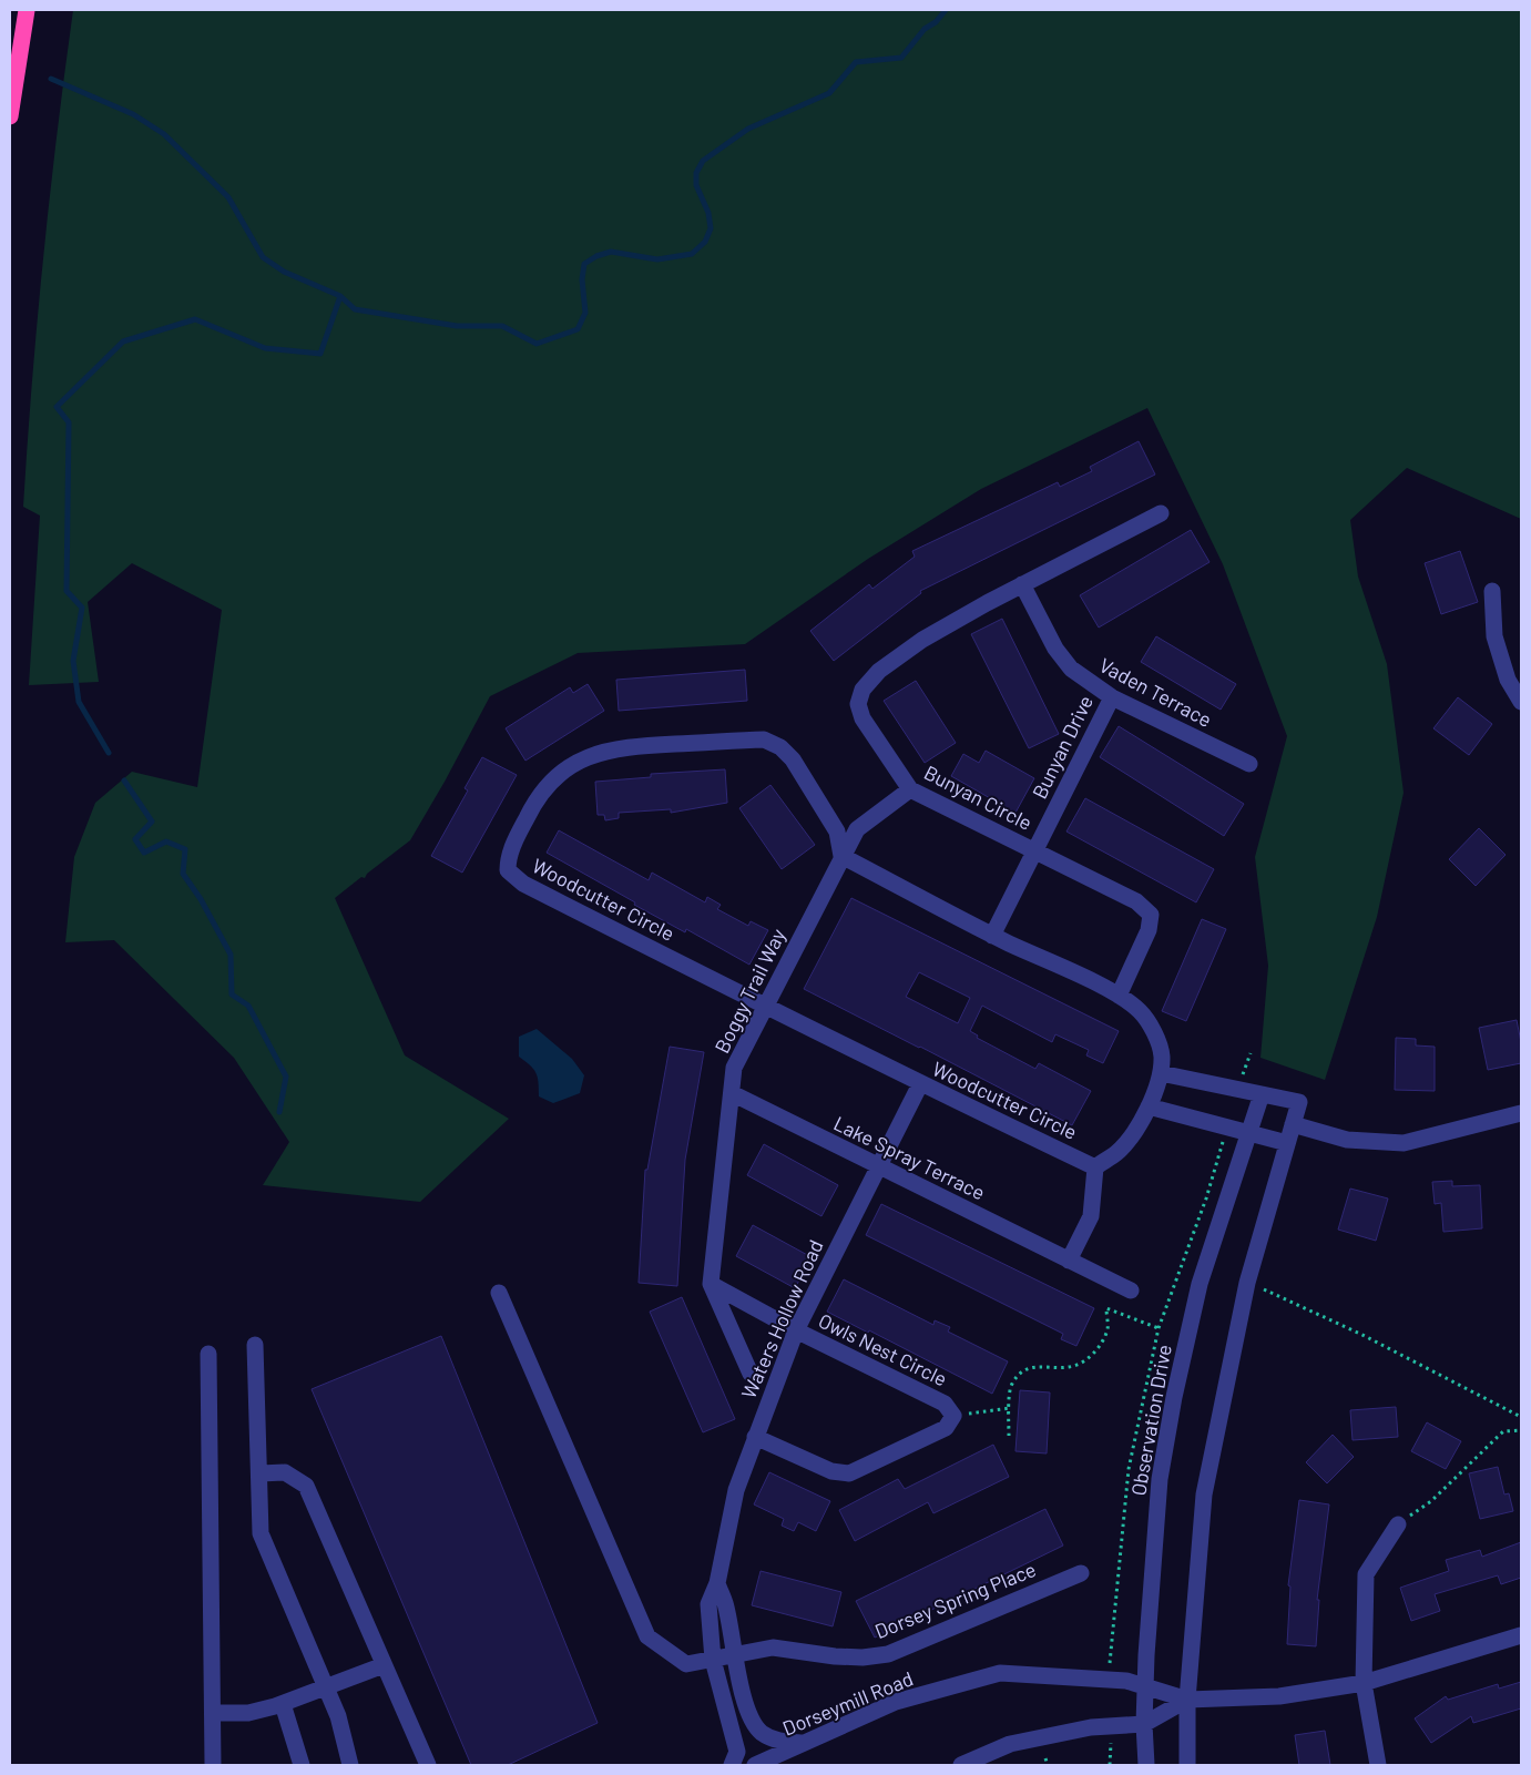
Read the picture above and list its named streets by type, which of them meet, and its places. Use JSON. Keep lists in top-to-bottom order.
{
  "streets": {
    "street": [
      "Vaden Terrace",
      "Bunyan Drive",
      "Bunyan Circle",
      "Woodcutter Circle",
      "Boggy Trail Way",
      "Lake Spray Terrace",
      "Waters Hollow Road",
      "Owls Nest Circle",
      "Observation Drive",
      "Dorsey Spring Place",
      "Dorseymill Road"
    ]
  },
  "crossings": [
    ["Vaden Terrace", "Bunyan Drive"],
    ["Vaden Terrace", "Bunyan Circle"],
    ["Bunyan Drive", "Bunyan Circle"],
    ["Bunyan Circle", "Boggy Trail Way"],
    ["Woodcutter Circle", "Boggy Trail Way"],
    ["Woodcutter Circle", "Waters Hollow Road"],
    ["Boggy Trail Way", "Lake Spray Terrace"],
    ["Boggy Trail Way", "Owls Nest Circle"],
    ["Lake Spray Terrace", "Waters Hollow Road"],
    ["Waters Hollow Road", "Owls Nest Circle"],
    ["Waters Hollow Road", "Dorsey Spring Place"],
    ["Waters Hollow Road", "Dorseymill Road"],
    ["Observation Drive", "Dorseymill Road"]
  ]
}
